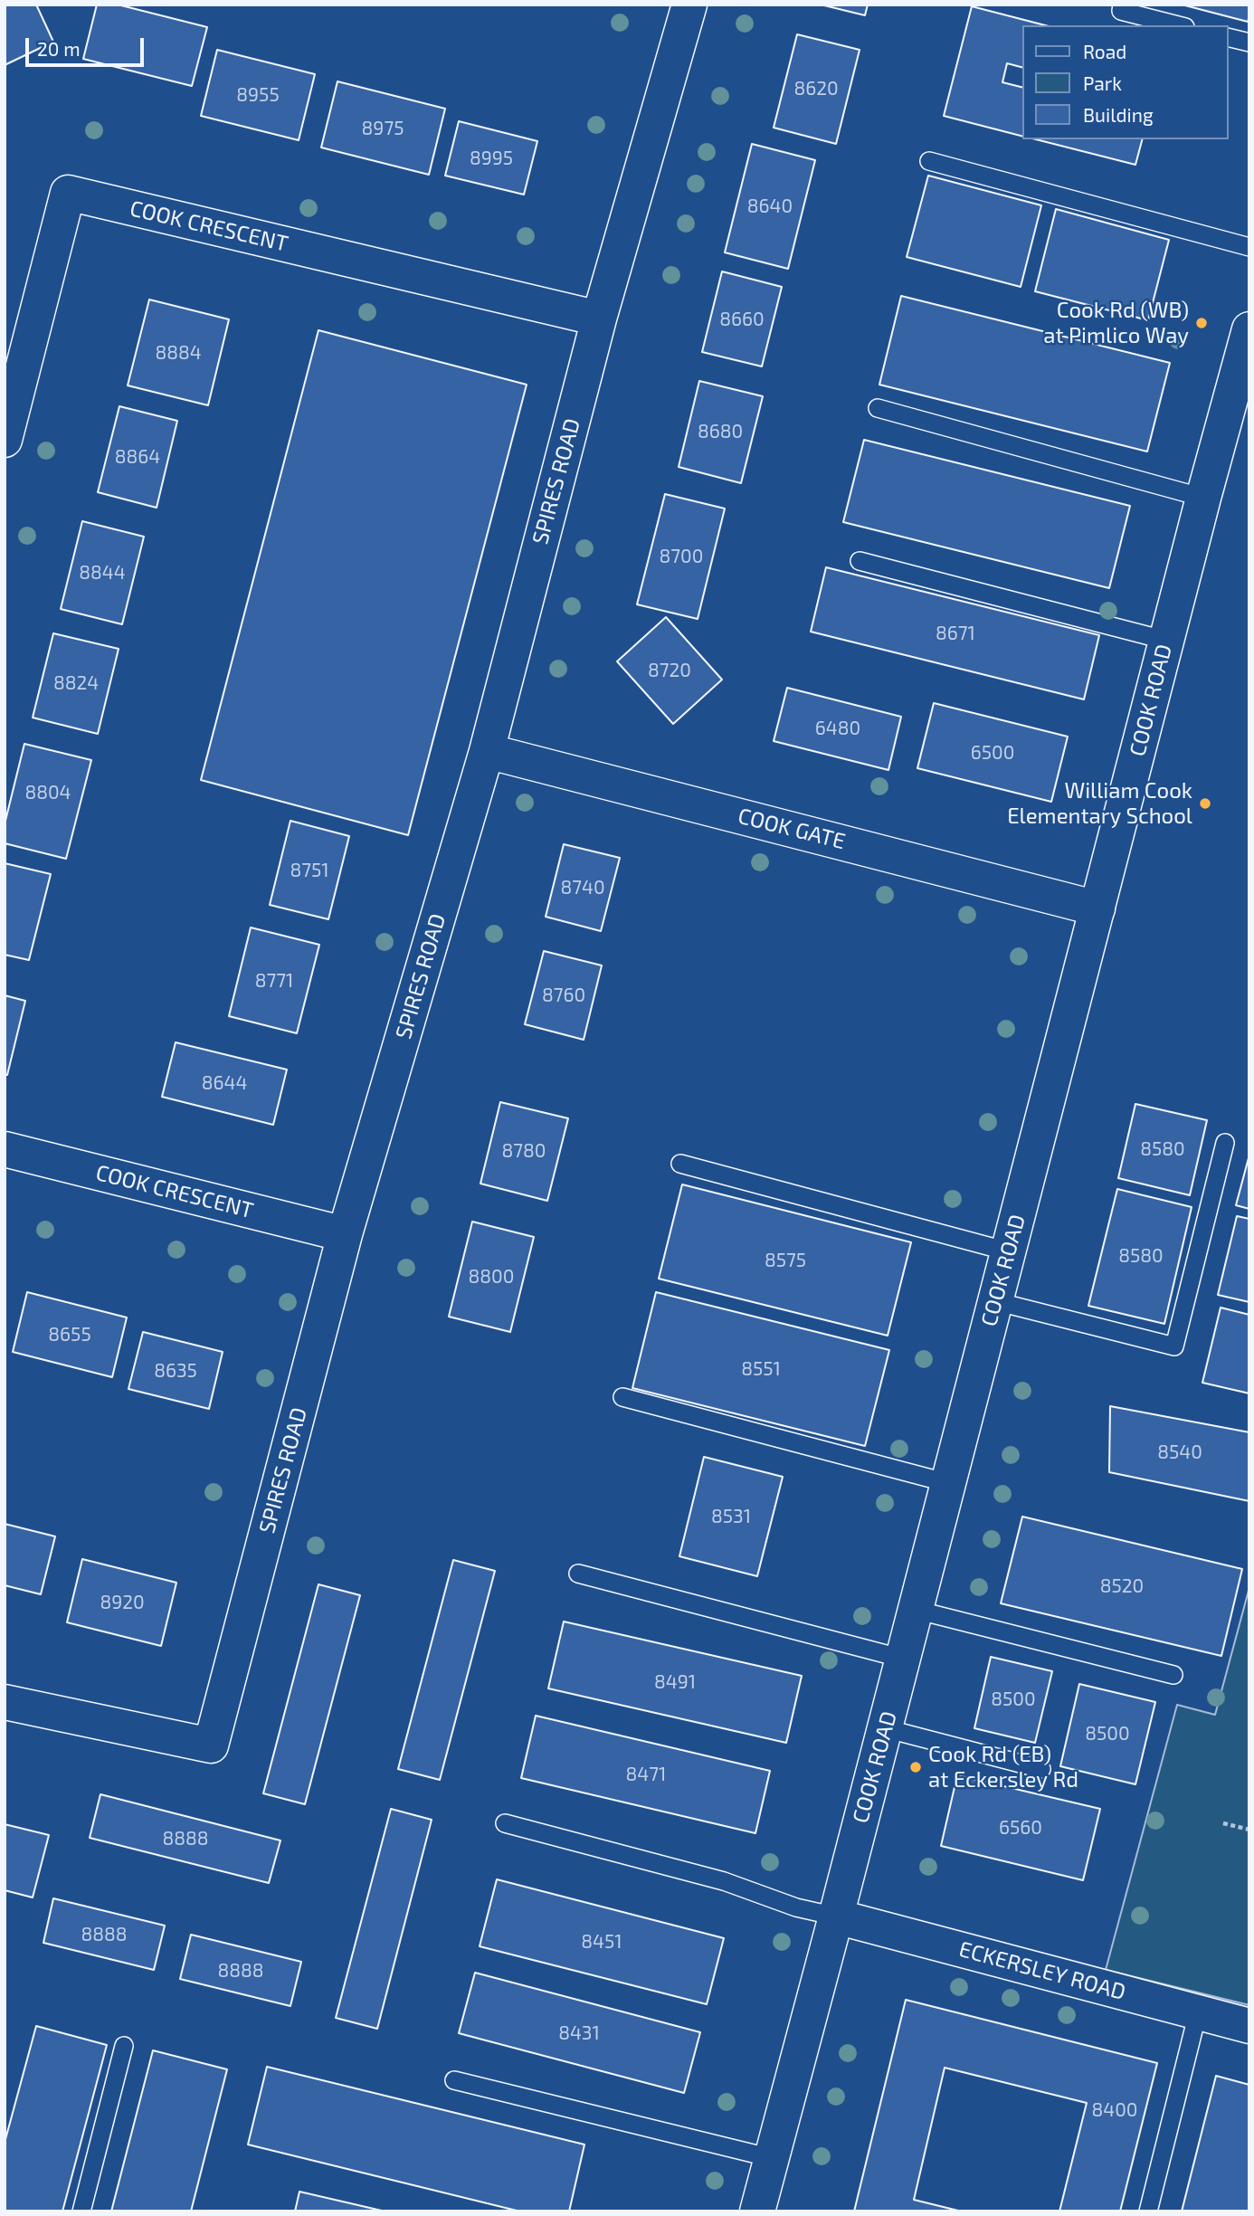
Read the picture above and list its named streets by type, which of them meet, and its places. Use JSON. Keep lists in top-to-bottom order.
{
  "streets": {
    "street": [
      "COOK CRESCENT",
      "SPIRES ROAD",
      "COOK ROAD",
      "COOK GATE",
      "ECKERSLEY ROAD"
    ]
  },
  "crossings": [
    ["COOK CRESCENT", "SPIRES ROAD"],
    ["SPIRES ROAD", "COOK GATE"],
    ["COOK ROAD", "COOK GATE"],
    ["COOK ROAD", "ECKERSLEY ROAD"]
  ],
  "places": ["Cook Rd (WB) at Pimlico Way", "William Cook Elementary School", "Cook Rd (EB) at Eckersley Rd"],
  "house_numbers": [
    "8620",
    "8955",
    "8975",
    "8995",
    "8640",
    "8660",
    "8884",
    "8680",
    "8864",
    "8700",
    "8844",
    "8671",
    "8720",
    "8824",
    "6480",
    "6500",
    "8804",
    "8751",
    "8740",
    "8771",
    "8760",
    "8644",
    "8580",
    "8780",
    "8580",
    "8575",
    "8800",
    "8655",
    "8551",
    "8635",
    "8540",
    "8531",
    "8520",
    "8920",
    "8491",
    "8500",
    "8500",
    "8471",
    "6560",
    "8888",
    "8888",
    "8451",
    "8888",
    "8431",
    "8400"
  ],
  "legend": ["Road", "Park", "Building"],
  "scale_bar": "20 m"
}
